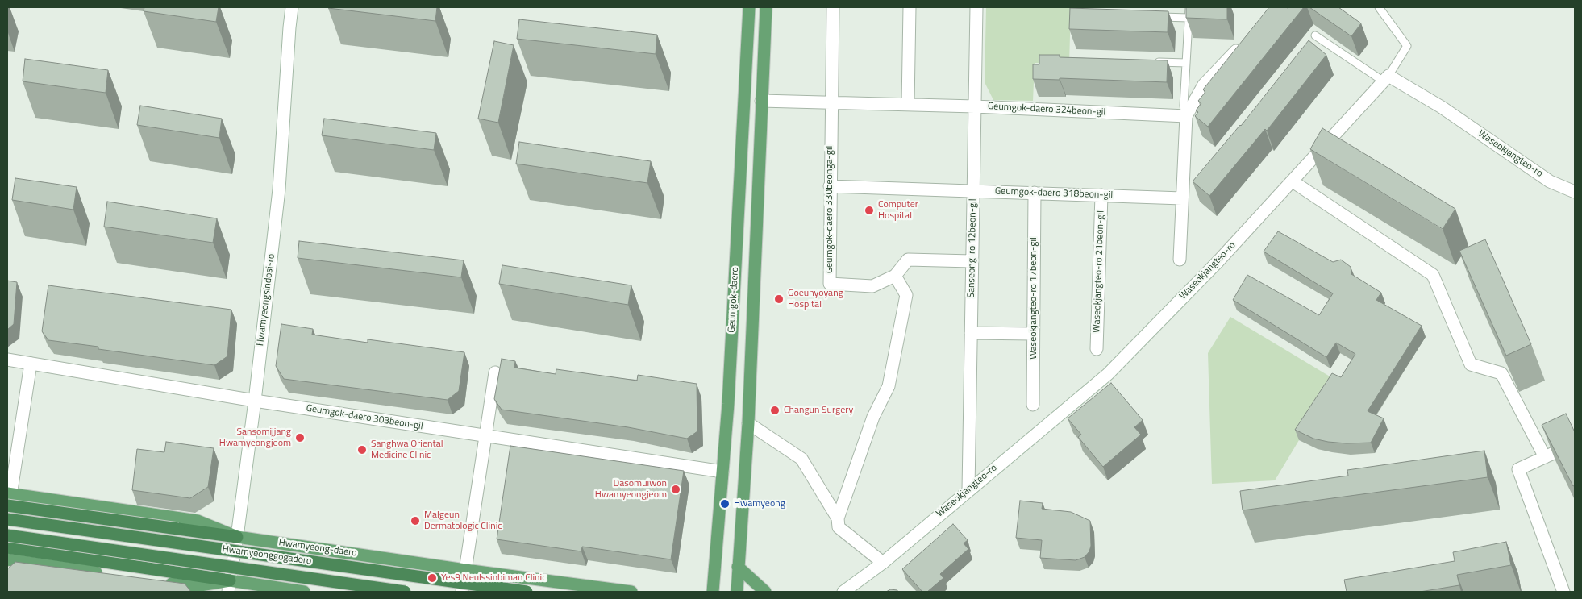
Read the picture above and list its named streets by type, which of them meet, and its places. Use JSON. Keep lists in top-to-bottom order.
{
  "streets": {
    "highway": ["Hwamyeonggogadoro"],
    "main road": ["Geumgok-daero", "Hwamyeong-daero"],
    "street": [
      "Geumgok-daero 324beon-gil",
      "Waseokjangteo-ro",
      "Geumgok-daero 318beon-gil",
      "Geumgok-daero 330beonga-gil",
      "Sanseong-ro 12beon-gil",
      "Waseokjangteo-ro 21beon-gil",
      "Waseokjangteo-ro 17beon-gil",
      "Hwamyeongsindosi-ro",
      "Geumgok-daero 303beon-gil"
    ]
  },
  "crossings": [
    ["Geumgok-daero 324beon-gil", "Geumgok-daero 330beonga-gil"],
    ["Geumgok-daero 324beon-gil", "Sanseong-ro 12beon-gil"],
    ["Geumgok-daero 324beon-gil", "Geumgok-daero"],
    ["Waseokjangteo-ro", "Sanseong-ro 12beon-gil"],
    ["Geumgok-daero 318beon-gil", "Geumgok-daero 330beonga-gil"],
    ["Geumgok-daero 318beon-gil", "Sanseong-ro 12beon-gil"],
    ["Geumgok-daero 318beon-gil", "Waseokjangteo-ro 21beon-gil"],
    ["Geumgok-daero 318beon-gil", "Waseokjangteo-ro 17beon-gil"],
    ["Geumgok-daero 330beonga-gil", "Sanseong-ro 12beon-gil"],
    ["Hwamyeongsindosi-ro", "Geumgok-daero 303beon-gil"],
    ["Hwamyeongsindosi-ro", "Hwamyeong-daero"],
    ["Geumgok-daero", "Geumgok-daero 303beon-gil"]
  ],
  "places": [
    "Computer Hospital",
    "Goeunyoyang Hospital",
    "Changun Surgery",
    "Sansomijjang Hwamyeongjeom",
    "Sanghwa Oriental Medicine Clinic",
    "Dasomuiwon Hwamyeongjeom",
    "Hwamyeong",
    "Malgeun Dermatologic Clinic",
    "Yes9 Neulssinbiman Clinic"
  ]
}
